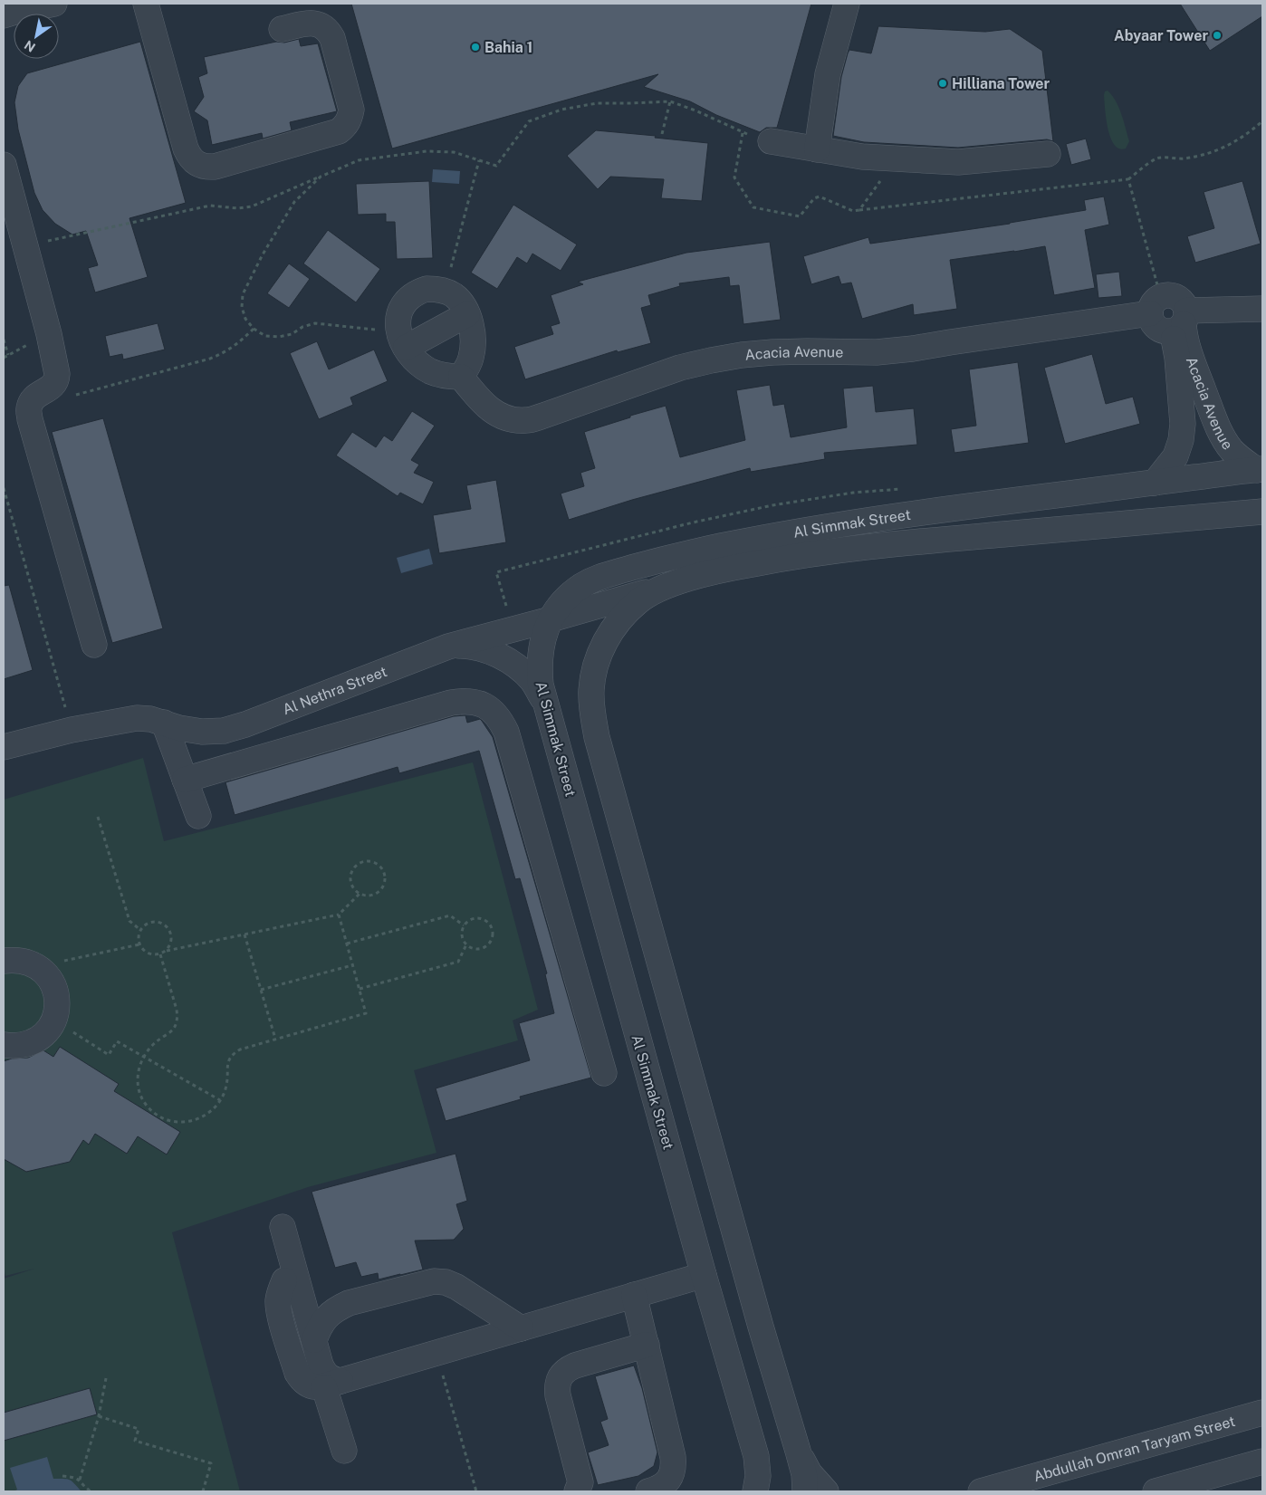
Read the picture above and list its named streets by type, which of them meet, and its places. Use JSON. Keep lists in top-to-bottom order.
{
  "streets": {
    "street": [
      "Acacia Avenue",
      "Al Simmak Street",
      "Al Nethra Street",
      "Abdullah Omran Taryam Street"
    ]
  },
  "crossings": [
    ["Acacia Avenue", "Al Simmak Street"],
    ["Al Simmak Street", "Al Nethra Street"]
  ],
  "places": ["Abyaar Tower", "Bahia 1", "Hilliana Tower"],
  "north": "bottom left"
}
